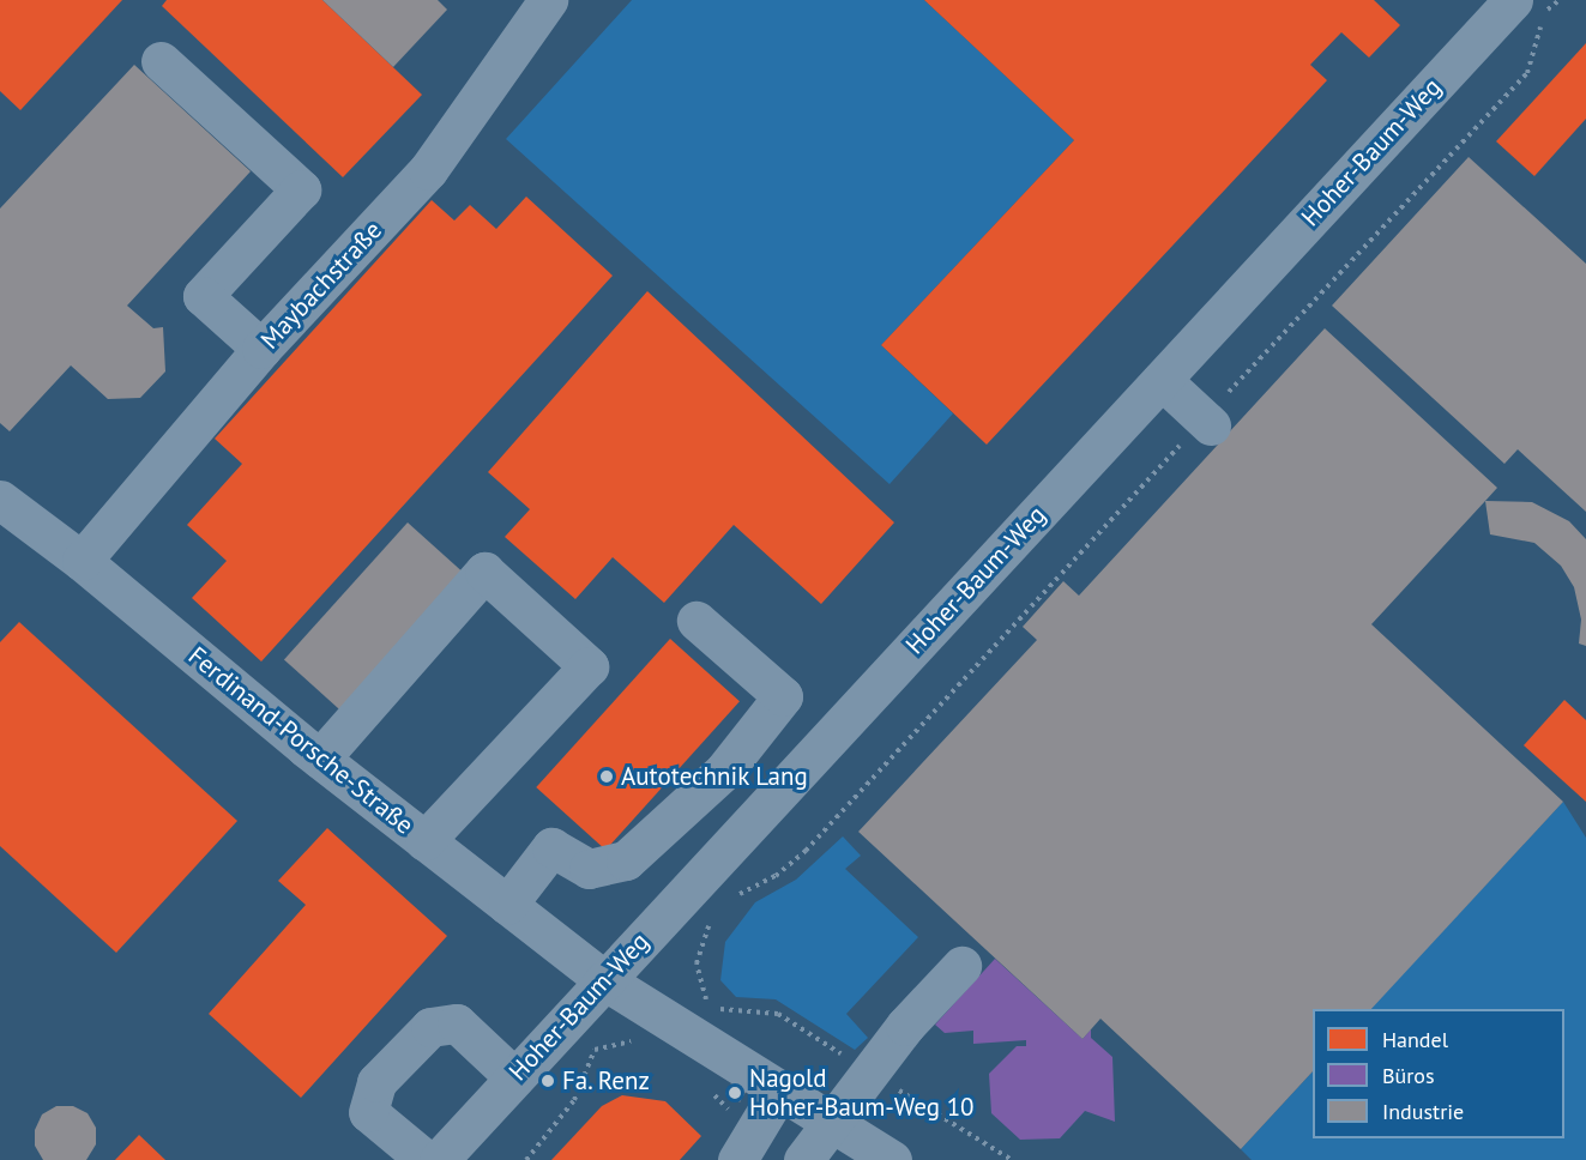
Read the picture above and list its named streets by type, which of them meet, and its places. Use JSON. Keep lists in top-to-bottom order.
{
  "streets": {
    "street": ["Hoher-Baum-Weg", "Maybachstraße", "Ferdinand-Porsche-Straße"]
  },
  "crossings": [
    ["Hoher-Baum-Weg", "Ferdinand-Porsche-Straße"],
    ["Maybachstraße", "Ferdinand-Porsche-Straße"]
  ],
  "places": ["Autotechnik Lang", "Fa. Renz", "Nagold Hoher-Baum-Weg 10"],
  "legend": ["Handel", "Büros", "Industrie"]
}
